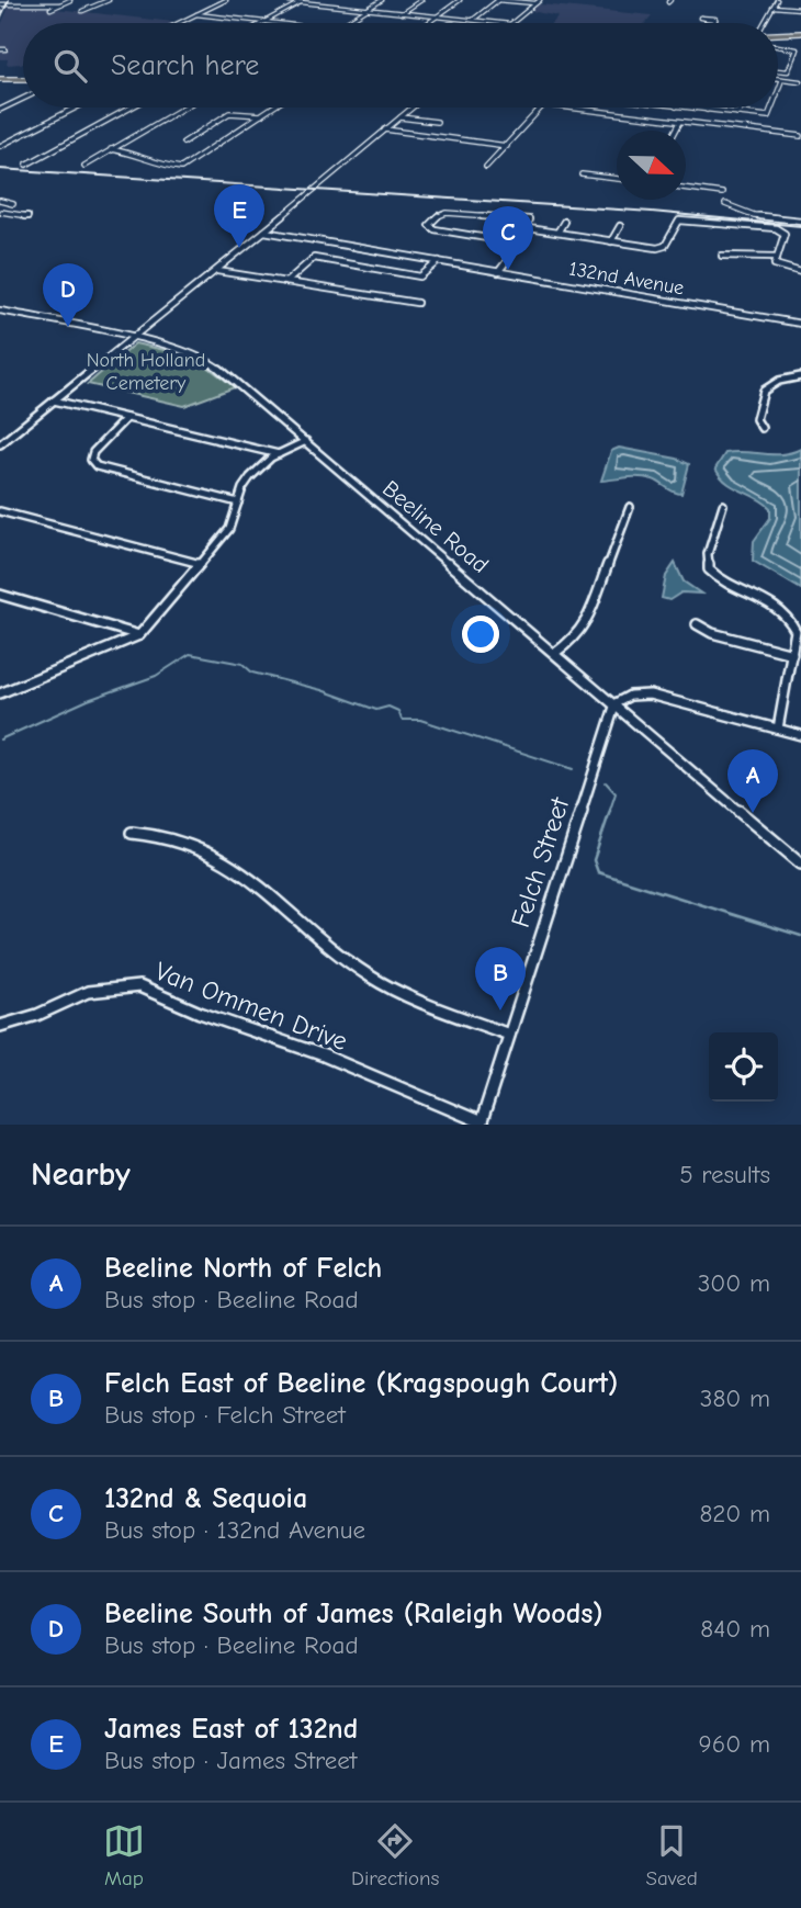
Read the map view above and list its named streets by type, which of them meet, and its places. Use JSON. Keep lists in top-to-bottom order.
{
  "streets": {
    "street": [
      "132nd Avenue",
      "Beeline Road",
      "Felch Street",
      "Van Ommen Drive"
    ]
  },
  "crossings": [
    ["Beeline Road", "Felch Street"],
    ["Felch Street", "Van Ommen Drive"]
  ],
  "parks": ["North Holland Cemetery"],
  "north": "right",
  "page": {
    "search": "Search here",
    "pins": [
      "E",
      "C",
      "D",
      "A",
      "B"
    ],
    "heading": ["Nearby", "5 results"],
    "list": [
      {
        "mark": "A",
        "name": "Beeline North of Felch",
        "note": "Bus stop · Beeline Road",
        "value": "300 m"
      },
      {
        "mark": "B",
        "name": "Felch East of Beeline (Kragspough Court)",
        "note": "Bus stop · Felch Street",
        "value": "380 m"
      },
      {
        "mark": "C",
        "name": "132nd & Sequoia",
        "note": "Bus stop · 132nd Avenue",
        "value": "820 m"
      },
      {
        "mark": "D",
        "name": "Beeline South of James (Raleigh Woods)",
        "note": "Bus stop · Beeline Road",
        "value": "840 m"
      },
      {
        "mark": "E",
        "name": "James East of 132nd",
        "note": "Bus stop · James Street",
        "value": "960 m"
      }
    ],
    "nav": ["Map", "Directions", "Saved"]
  }
}
